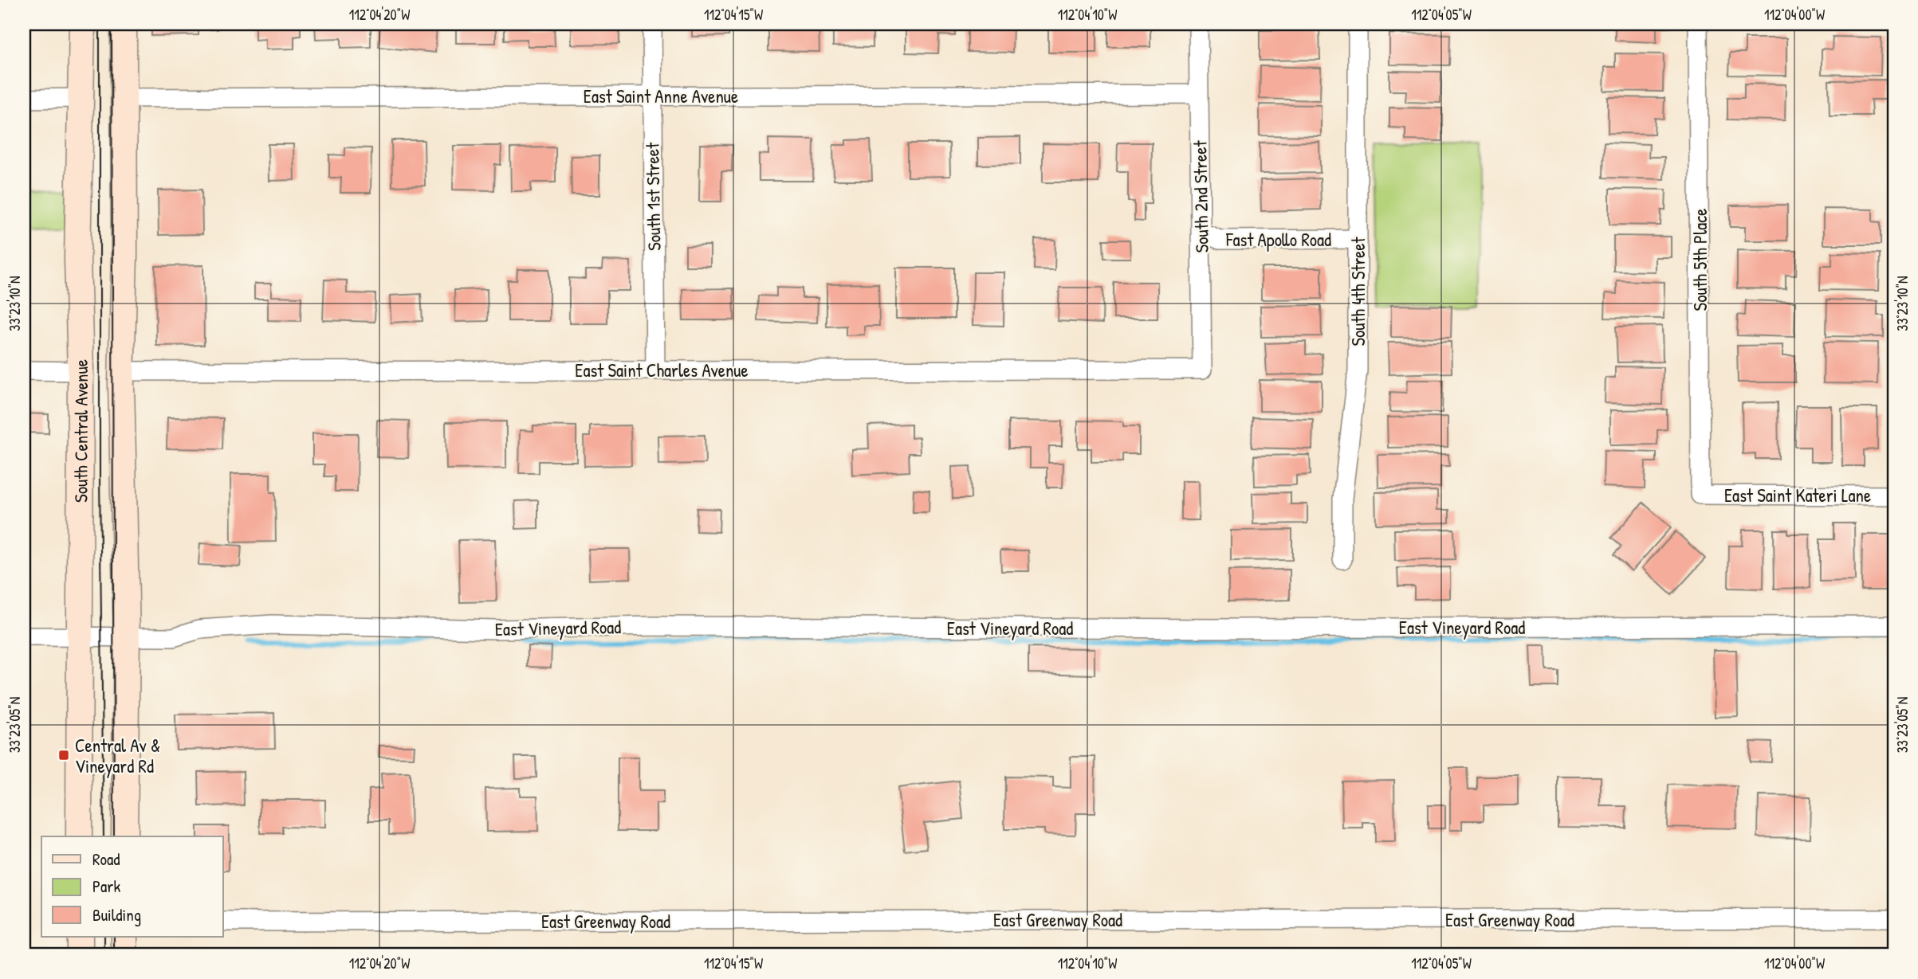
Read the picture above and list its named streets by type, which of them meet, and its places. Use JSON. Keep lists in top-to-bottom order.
{
  "streets": {
    "main road": ["South Central Avenue"],
    "street": [
      "East Saint Anne Avenue",
      "South 1st Street",
      "South 2nd Street",
      "Fast Apollo Road",
      "South 5th Place",
      "South 4th Street",
      "East Saint Charles Avenue",
      "East Saint Kateri Lane",
      "East Vineyard Road",
      "East Greenway Road"
    ]
  },
  "crossings": [
    ["East Saint Anne Avenue", "South 1st Street"],
    ["East Saint Anne Avenue", "South 2nd Street"],
    ["South 1st Street", "East Saint Charles Avenue"],
    ["South 2nd Street", "Fast Apollo Road"],
    ["South 2nd Street", "East Saint Charles Avenue"],
    ["Fast Apollo Road", "South 4th Street"],
    ["South 5th Place", "East Saint Kateri Lane"],
    ["South Central Avenue", "East Vineyard Road"]
  ],
  "places": {
    "transit": ["Central Av & Vineyard Rd"]
  },
  "legend": ["Road", "Park", "Building"],
  "coordinates": [
    "112°04'20\"W",
    "112°04'15\"W",
    "112°04'10\"W",
    "112°04'05\"W",
    "112°04'00\"W",
    "33°23'10\"N",
    "33°23'05\"N"
  ]
}
